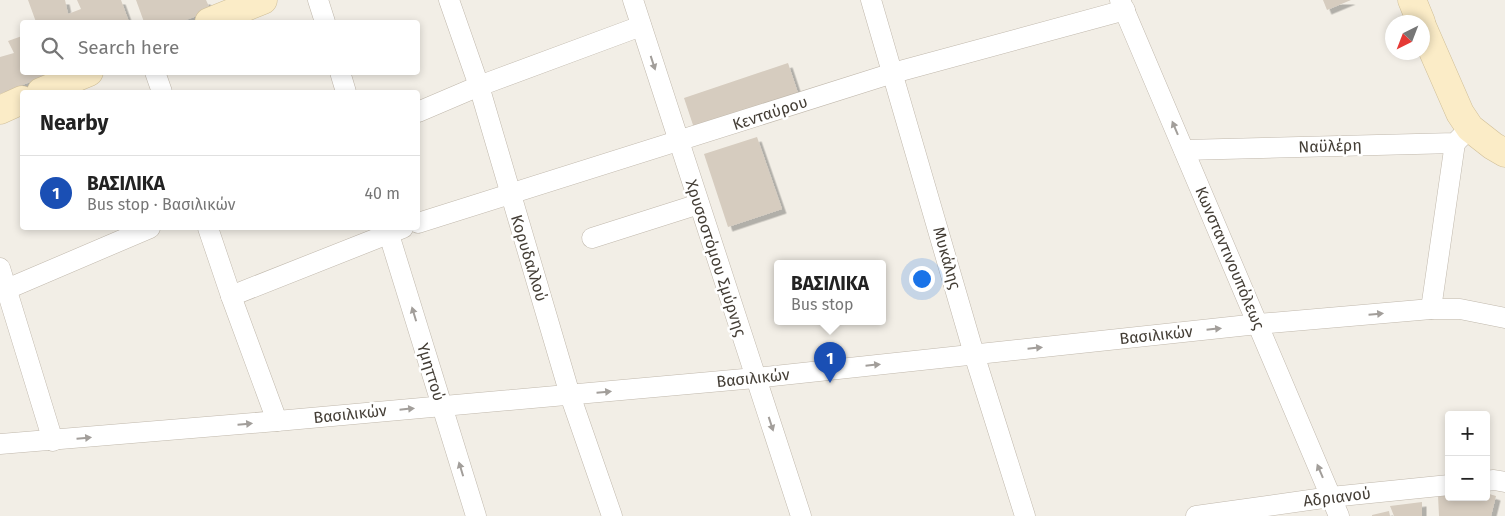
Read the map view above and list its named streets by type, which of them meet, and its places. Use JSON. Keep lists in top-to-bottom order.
{
  "streets": {
    "street": [
      "Κενταύρου",
      "Ναϋλέρη",
      "Κορυδαλλού",
      "Χρυσοστόμου Σμύρνης",
      "Μυκάλης",
      "Κωνσταντινουπόλεως",
      "Βασιλικών",
      "Υμηττού",
      "Αδριανού"
    ]
  },
  "crossings": [
    ["Κενταύρου", "Κορυδαλλού"],
    ["Κενταύρου", "Χρυσοστόμου Σμύρνης"],
    ["Κενταύρου", "Μυκάλης"],
    ["Κενταύρου", "Κωνσταντινουπόλεως"],
    ["Ναϋλέρη", "Κωνσταντινουπόλεως"],
    ["Κορυδαλλού", "Βασιλικών"],
    ["Χρυσοστόμου Σμύρνης", "Βασιλικών"],
    ["Μυκάλης", "Βασιλικών"],
    ["Κωνσταντινουπόλεως", "Βασιλικών"],
    ["Κωνσταντινουπόλεως", "Αδριανού"],
    ["Βασιλικών", "Υμηττού"]
  ],
  "one_way": ["Χρυσοστόμου Σμύρνης", "Κωνσταντινουπόλεως", "Βασιλικών"],
  "north": "bottom left",
  "page": {
    "search": "Search here",
    "heading": "Nearby",
    "list": [
      {
        "mark": "1",
        "name": "ΒΑΣΙΛΙΚΑ",
        "note": "Bus stop · Βασιλικών",
        "value": "40 m"
      }
    ],
    "popup": ["ΒΑΣΙΛΙΚΑ", "Bus stop"],
    "pins": "1",
    "map_buttons": ["+", "−"]
  }
}
